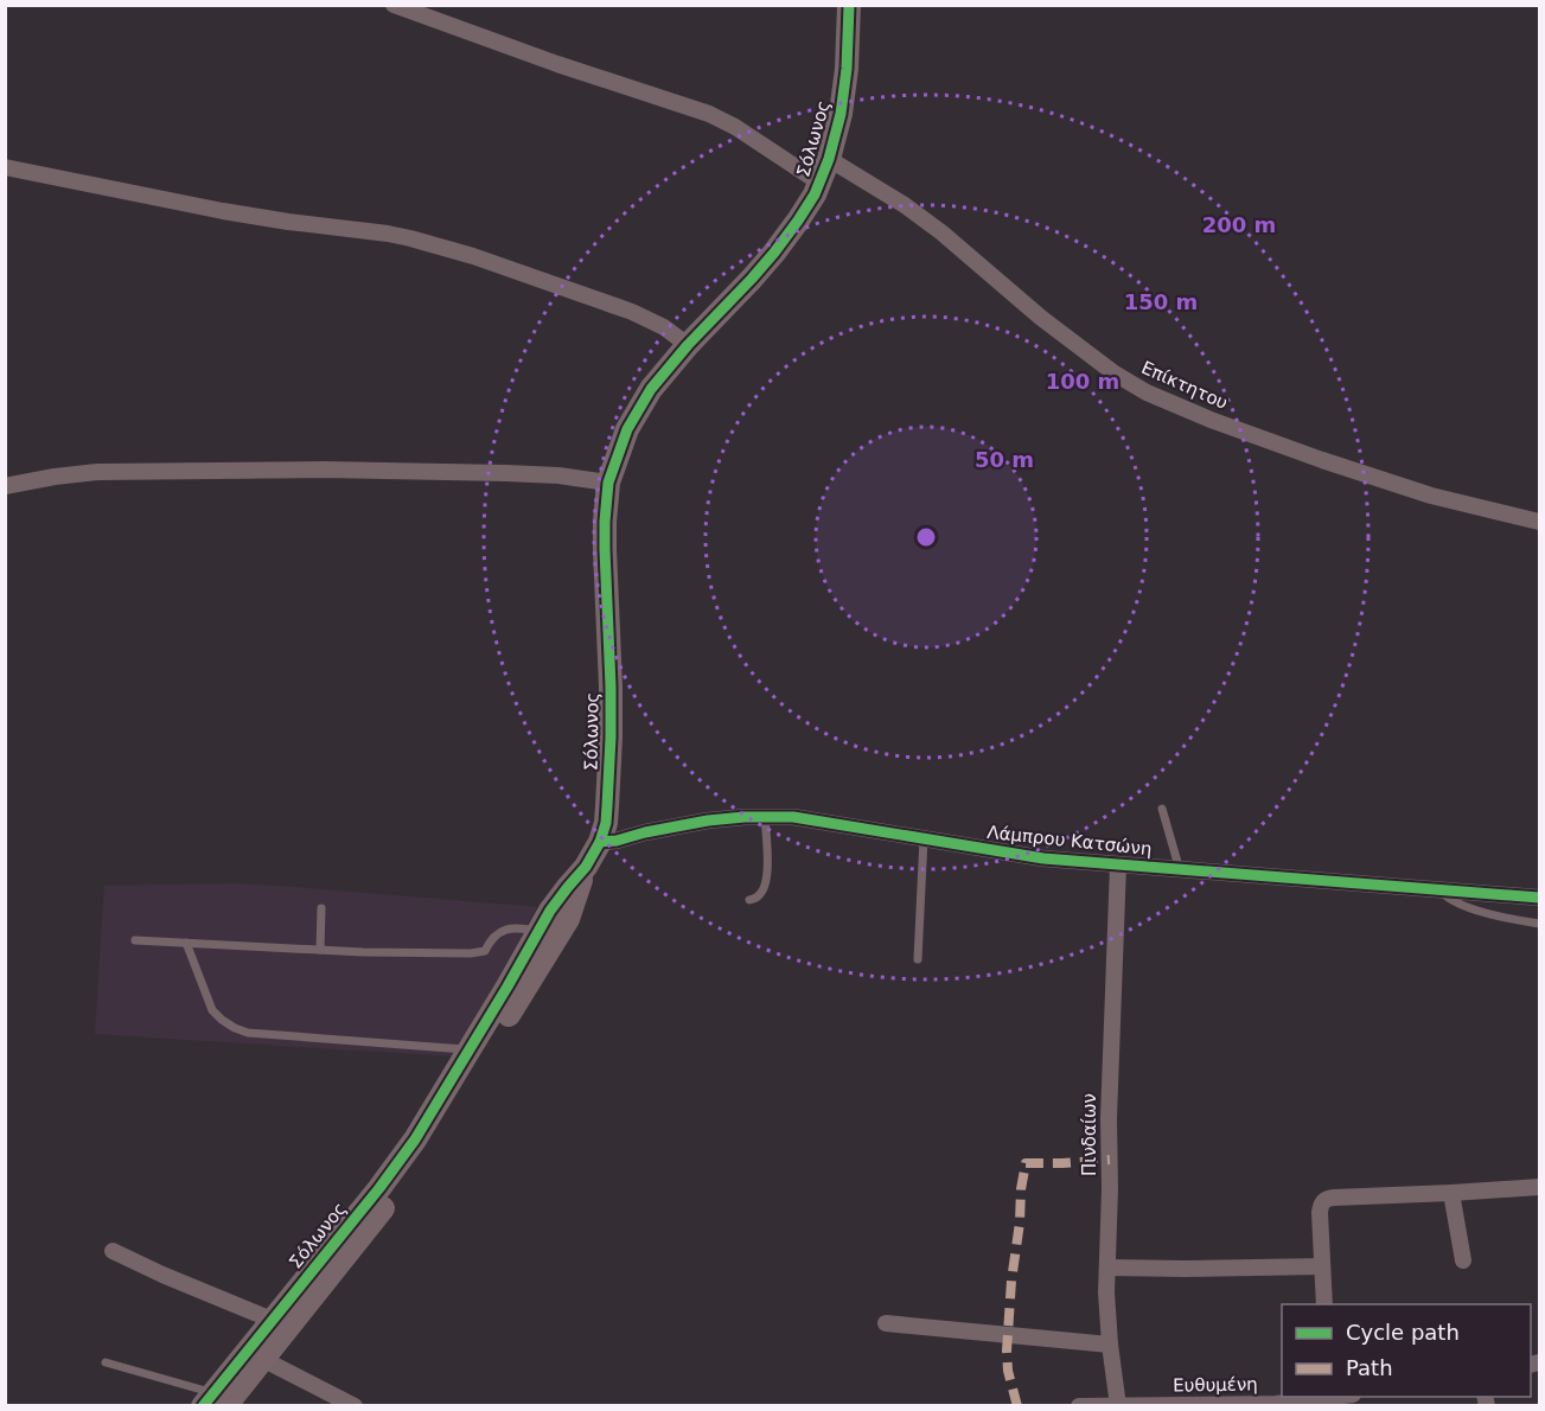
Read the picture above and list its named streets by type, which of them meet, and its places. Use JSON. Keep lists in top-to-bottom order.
{
  "streets": {
    "street": [
      "Σόλωνος",
      "Επίκτητου",
      "Λάμπρου Κατσώνη",
      "Πινδαίων",
      "Ευθυμένη"
    ]
  },
  "crossings": [
    ["Σόλωνος", "Επίκτητου"],
    ["Σόλωνος", "Λάμπρου Κατσώνη"],
    ["Λάμπρου Κατσώνη", "Πινδαίων"],
    ["Πινδαίων", "Ευθυμένη"]
  ],
  "legend": ["Cycle path", "Path"],
  "rings": [
    "200 m",
    "150 m",
    "100 m",
    "50 m"
  ]
}
